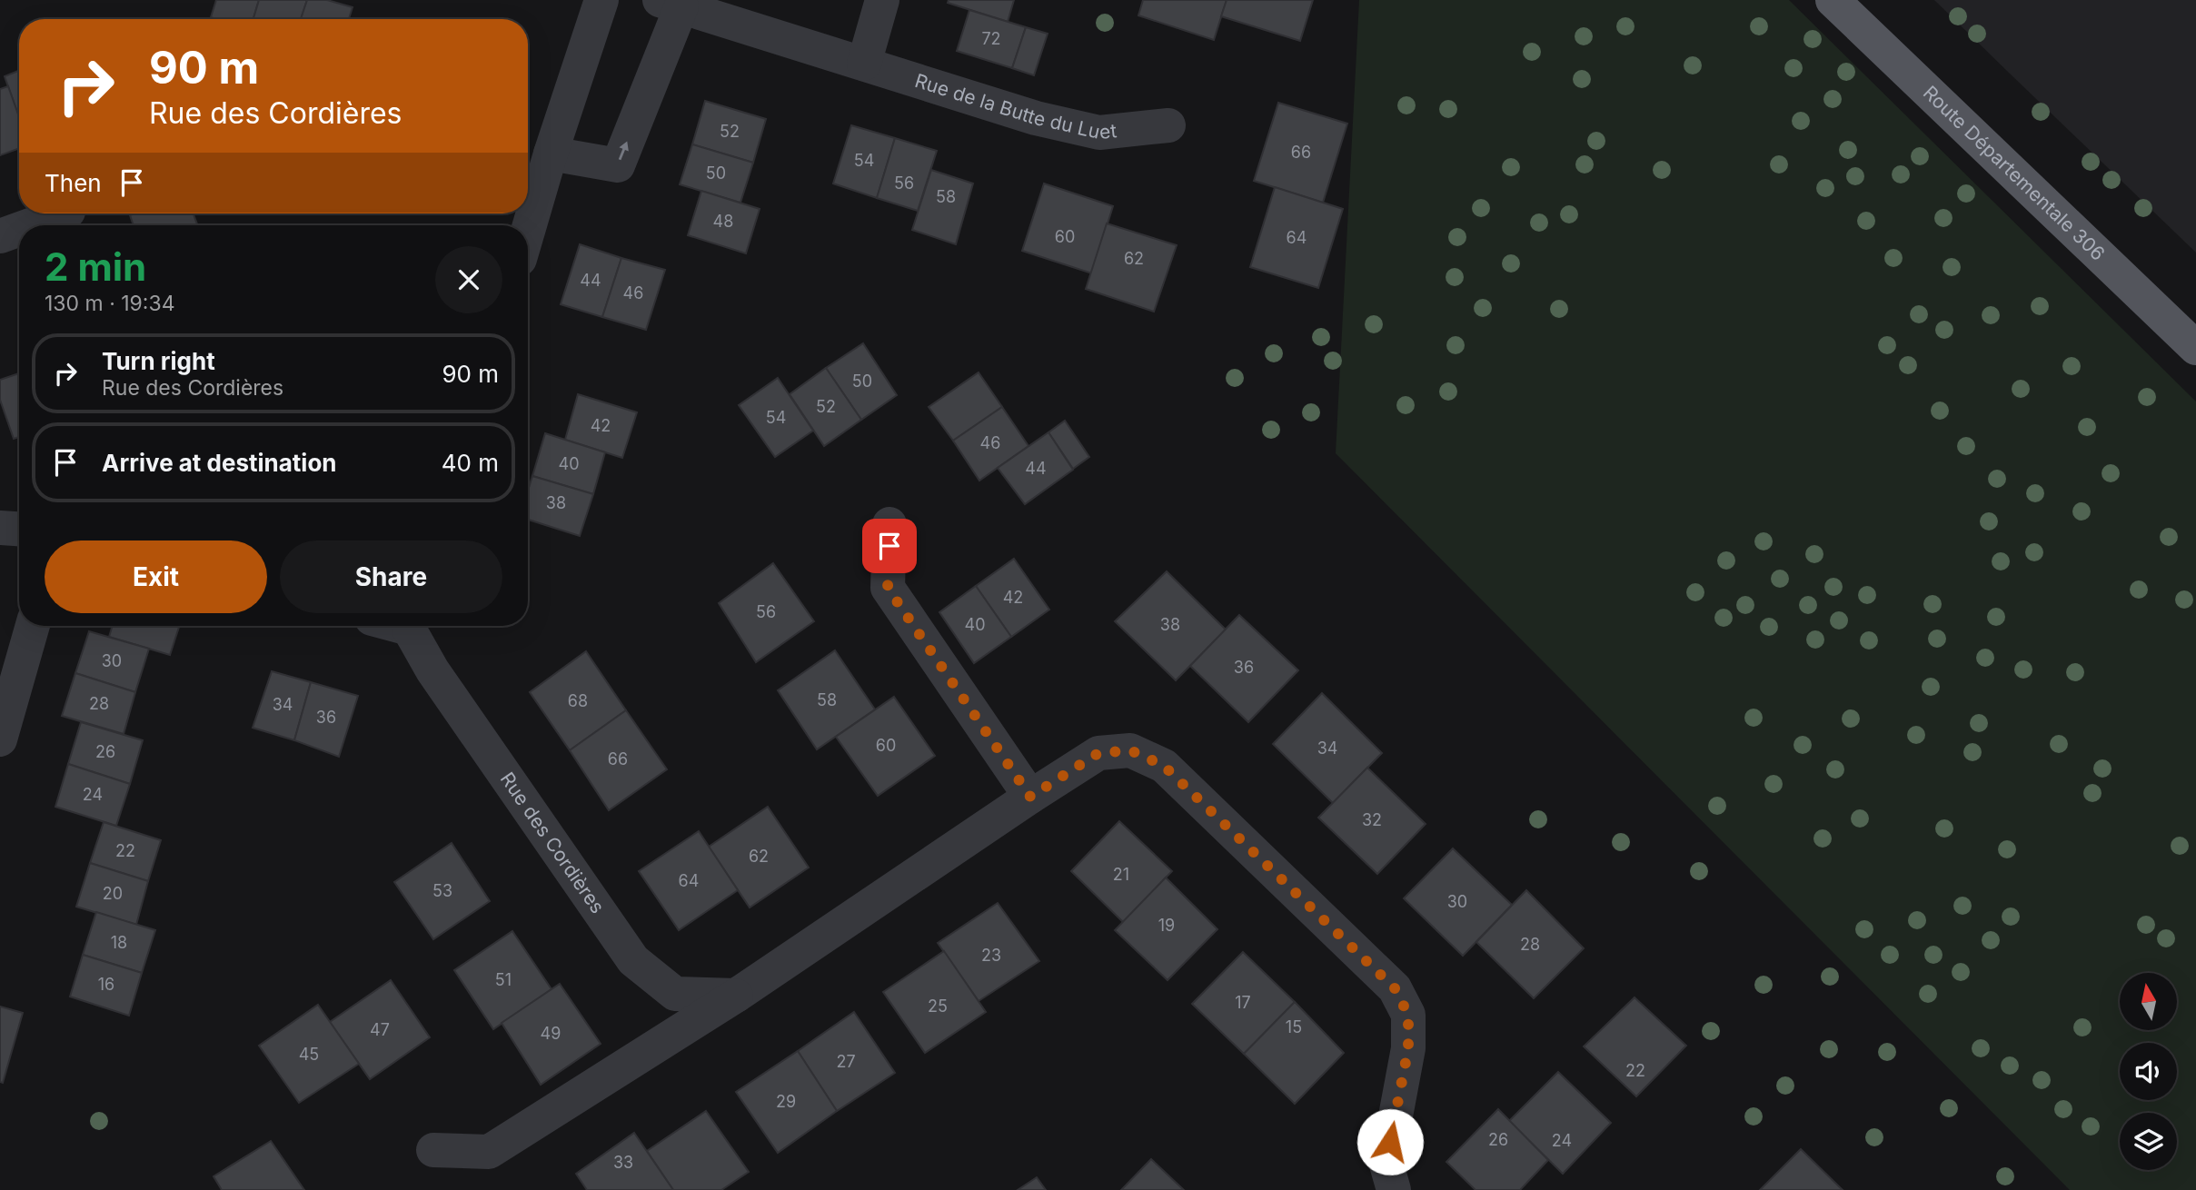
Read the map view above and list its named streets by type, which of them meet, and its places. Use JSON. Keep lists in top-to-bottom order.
{
  "streets": {
    "main road": ["Route Départementale 306"],
    "street": ["Rue de la Butte du Luet", "Rue des Cordières"]
  },
  "house_numbers": [
    "72",
    "52",
    "66",
    "54",
    "50",
    "56",
    "58",
    "48",
    "60",
    "64",
    "62",
    "44",
    "46",
    "50",
    "52",
    "54",
    "42",
    "46",
    "40",
    "44",
    "38",
    "42",
    "56",
    "40",
    "38",
    "30",
    "36",
    "58",
    "68",
    "28",
    "34",
    "36",
    "60",
    "34",
    "26",
    "66",
    "24",
    "32",
    "22",
    "62",
    "21",
    "64",
    "53",
    "20",
    "30",
    "19",
    "18",
    "28",
    "23",
    "51",
    "16",
    "17",
    "25",
    "15",
    "47",
    "49",
    "45",
    "27",
    "22",
    "29",
    "26",
    "24",
    "33"
  ],
  "north": "top",
  "page": {
    "turn": ["90 m", "Rue des Cordières"],
    "then": "Then",
    "heading": ["2 min", "130 m · 19:34"],
    "list": [
      {
        "name": "Turn right",
        "note": "Rue des Cordières",
        "value": "90 m"
      },
      {
        "name": "Arrive at destination",
        "value": "40 m"
      }
    ],
    "buttons": ["Exit", "Share"]
  }
}
